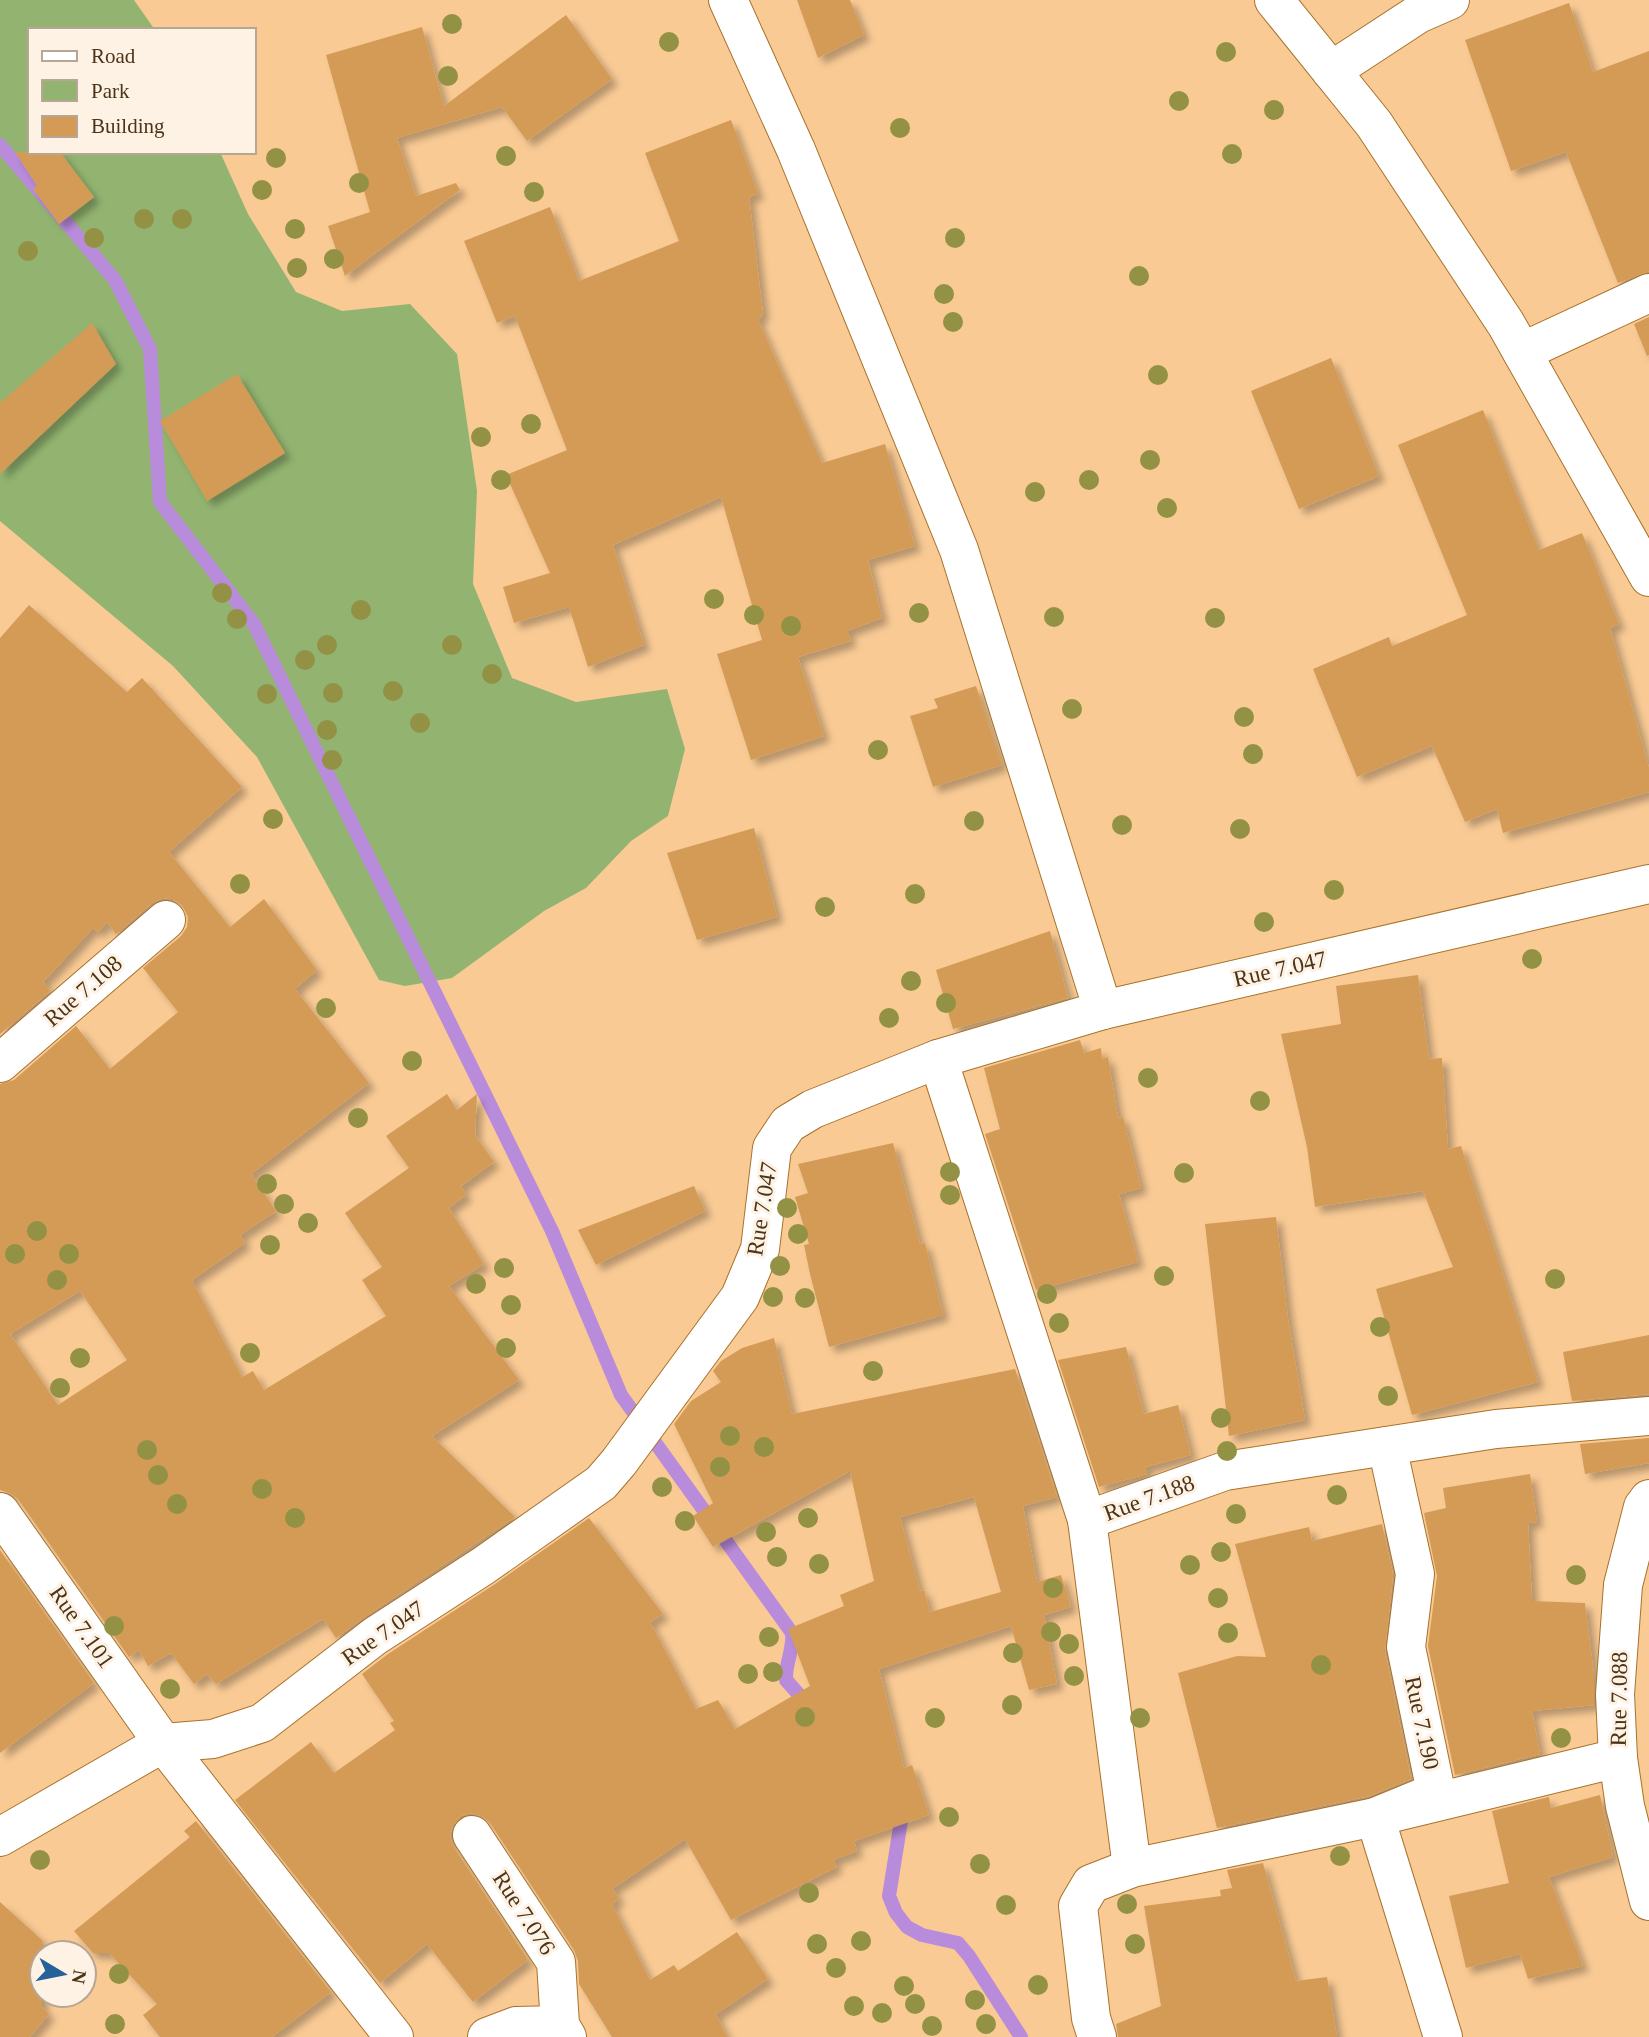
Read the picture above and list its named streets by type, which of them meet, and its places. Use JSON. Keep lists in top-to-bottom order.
{
  "streets": {
    "street": [
      "Rue 7.047",
      "Rue 7.108",
      "Rue 7.188",
      "Rue 7.101",
      "Rue 7.088",
      "Rue 7.190",
      "Rue 7.076"
    ]
  },
  "crossings": [
    ["Rue 7.047", "Rue 7.188"],
    ["Rue 7.047", "Rue 7.101"],
    ["Rue 7.188", "Rue 7.190"]
  ],
  "legend": ["Road", "Park", "Building"],
  "north": "right"
}
